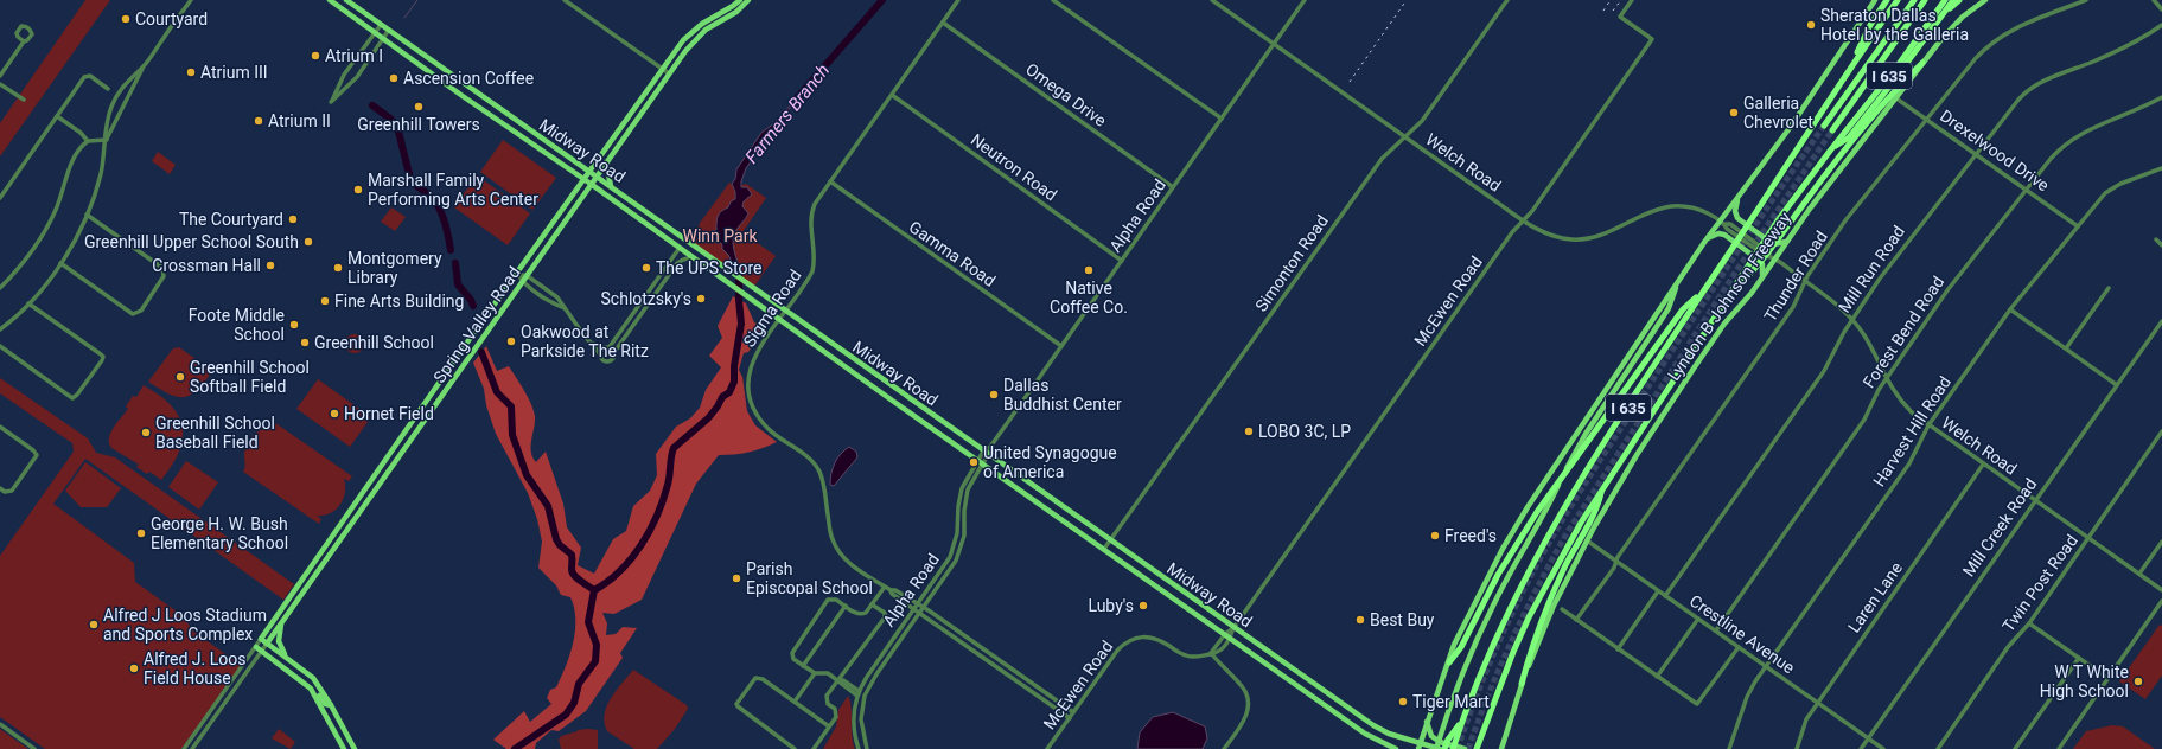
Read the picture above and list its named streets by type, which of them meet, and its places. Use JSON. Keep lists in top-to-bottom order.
{
  "streets": {
    "highway": ["I 635", "Lyndon B Johnson Freeway"],
    "main road": ["Midway Road", "Spring Valley Road"],
    "street": [
      "Omega Drive",
      "Drexelwood Drive",
      "Welch Road",
      "Neutron Road",
      "Alpha Road",
      "Gamma Road",
      "Simonton Road",
      "Mill Run Road",
      "Thunder Road",
      "McEwen Road",
      "Sigma Road",
      "Forest Bend Road",
      "Harvest Hill Road",
      "Mill Creek Road",
      "Twin Post Road",
      "Laren Lane",
      "Crestline Avenue"
    ]
  },
  "crossings": [
    ["Omega Drive", "Alpha Road"],
    ["Omega Drive", "Sigma Road"],
    ["Midway Road", "Alpha Road"],
    ["Midway Road", "Simonton Road"],
    ["Midway Road", "McEwen Road"],
    ["Midway Road", "Sigma Road"],
    ["Midway Road", "Spring Valley Road"],
    ["Drexelwood Drive", "Mill Run Road"],
    ["Drexelwood Drive", "Thunder Road"],
    ["Drexelwood Drive", "Lyndon B Johnson Freeway"],
    ["Drexelwood Drive", "Forest Bend Road"],
    ["Drexelwood Drive", "Harvest Hill Road"],
    ["Welch Road", "Alpha Road"],
    ["Welch Road", "Simonton Road"],
    ["Welch Road", "Mill Run Road"],
    ["Welch Road", "Thunder Road"],
    ["Welch Road", "Lyndon B Johnson Freeway"],
    ["Welch Road", "McEwen Road"],
    ["Welch Road", "Forest Bend Road"],
    ["Welch Road", "Harvest Hill Road"],
    ["Welch Road", "Mill Creek Road"],
    ["Welch Road", "Twin Post Road"],
    ["Welch Road", "Laren Lane"],
    ["Neutron Road", "Alpha Road"],
    ["Neutron Road", "Sigma Road"],
    ["Alpha Road", "Gamma Road"],
    ["Alpha Road", "Sigma Road"],
    ["Gamma Road", "Sigma Road"],
    ["Mill Run Road", "Crestline Avenue"],
    ["Thunder Road", "Crestline Avenue"],
    ["Lyndon B Johnson Freeway", "Crestline Avenue"],
    ["McEwen Road", "Sigma Road"],
    ["Forest Bend Road", "Crestline Avenue"],
    ["Harvest Hill Road", "Crestline Avenue"],
    ["Mill Creek Road", "Crestline Avenue"],
    ["Laren Lane", "Crestline Avenue"]
  ],
  "water": ["Farmers Branch"],
  "parks": ["Winn Park"],
  "places": [
    "Courtyard",
    "Sheraton Dallas Hotel by the Galleria",
    "Atrium I",
    "Atrium III",
    "Ascension Coffee",
    "Greenhill Towers",
    "Galleria Chevrolet",
    "Atrium II",
    "Marshall Family Performing Arts Center",
    "The Courtyard",
    "Greenhill Upper School South",
    "Crossman Hall",
    "Montgomery Library",
    "The UPS Store",
    "Native Coffee Co.",
    "Schlotzsky's",
    "Fine Arts Building",
    "Foote Middle School",
    "Oakwood at Parkside The Ritz",
    "Greenhill School",
    "Greenhill School Softball Field",
    "Dallas Buddhist Center",
    "Hornet Field",
    "LOBO 3C, LP",
    "Greenhill School Baseball Field",
    "United Synagogue of America",
    "George H. W. Bush Elementary School",
    "Freed's",
    "Parish Episcopal School",
    "Luby's",
    "Best Buy",
    "Alfred J Loos Stadium and Sports Complex",
    "Alfred J. Loos Field House",
    "W T White High School",
    "Tiger Mart"
  ]
}
